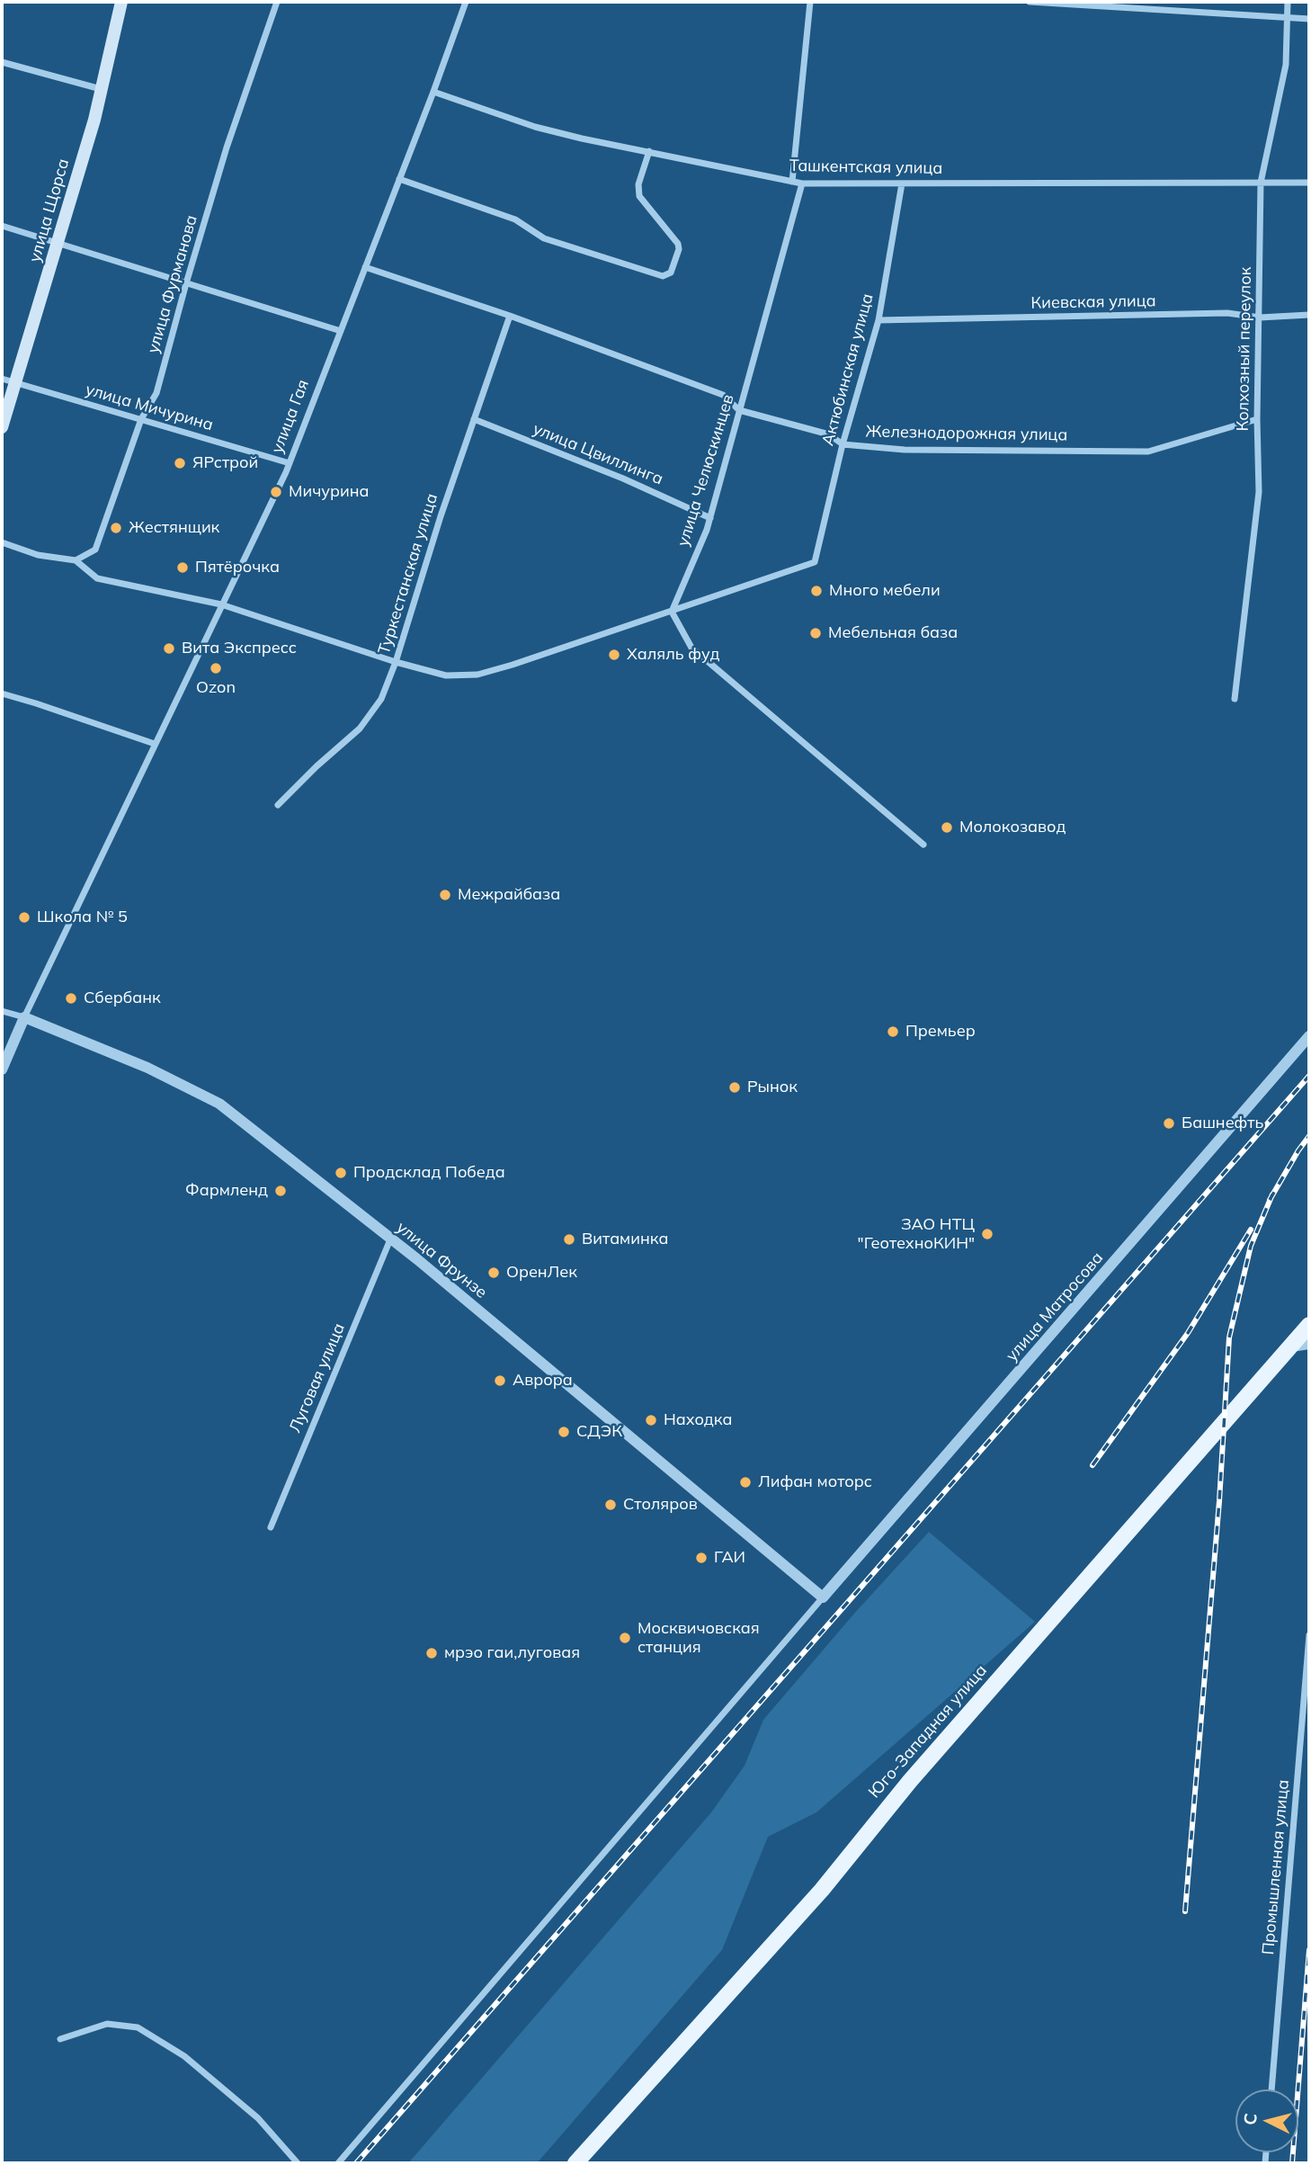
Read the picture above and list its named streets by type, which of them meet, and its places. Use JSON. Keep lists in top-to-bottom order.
{
  "streets": {
    "main road": ["улица Щорса", "Юго-Западная улица"],
    "street": [
      "Ташкентская улица",
      "улица Фурманова",
      "Киевская улица",
      "Колхозный переулок",
      "Актюбинская улица",
      "улица Мичурина",
      "улица Гая",
      "Железнодорожная улица",
      "улица Цвиллинга",
      "улица Челюскинцев",
      "Туркестанская улица",
      "улица Фрунзе",
      "улица Матросова",
      "Луговая улица",
      "Промышленная улица"
    ]
  },
  "crossings": [
    ["Ташкентская улица", "Колхозный переулок"],
    ["Ташкентская улица", "Актюбинская улица"],
    ["Ташкентская улица", "улица Гая"],
    ["Ташкентская улица", "улица Челюскинцев"],
    ["улица Щорса", "улица Мичурина"],
    ["улица Фурманова", "улица Мичурина"],
    ["Киевская улица", "Колхозный переулок"],
    ["Киевская улица", "Актюбинская улица"],
    ["Колхозный переулок", "Железнодорожная улица"],
    ["Актюбинская улица", "Железнодорожная улица"],
    ["Актюбинская улица", "улица Челюскинцев"],
    ["улица Мичурина", "улица Гая"],
    ["улица Гая", "Железнодорожная улица"],
    ["улица Гая", "улица Фрунзе"],
    ["Железнодорожная улица", "улица Челюскинцев"],
    ["Железнодорожная улица", "Туркестанская улица"],
    ["улица Цвиллинга", "улица Челюскинцев"],
    ["улица Цвиллинга", "Туркестанская улица"],
    ["улица Фрунзе", "улица Матросова"],
    ["улица Фрунзе", "Луговая улица"]
  ],
  "places": [
    "ЯРстрой",
    "Мичурина",
    "Жестянщик",
    "Пятёрочка",
    "Много мебели",
    "Мебельная база",
    "Вита Экспресс",
    "Халяль фуд",
    "Ozon",
    "Молокозавод",
    "Межрайбаза",
    "Школа № 5",
    "Сбербанк",
    "Премьер",
    "Рынок",
    "Башнефть",
    "Продсклад Победа",
    "Фармленд",
    "ЗАО НТЦ \"ГеотехноКИН\"",
    "Витаминка",
    "ОренЛек",
    "Аврора",
    "Находка",
    "СДЭК",
    "Лифан моторс",
    "Столяров",
    "ГАИ",
    "Москвичовская станция",
    "мрэо гаи,луговая"
  ],
  "north": "left"
}
